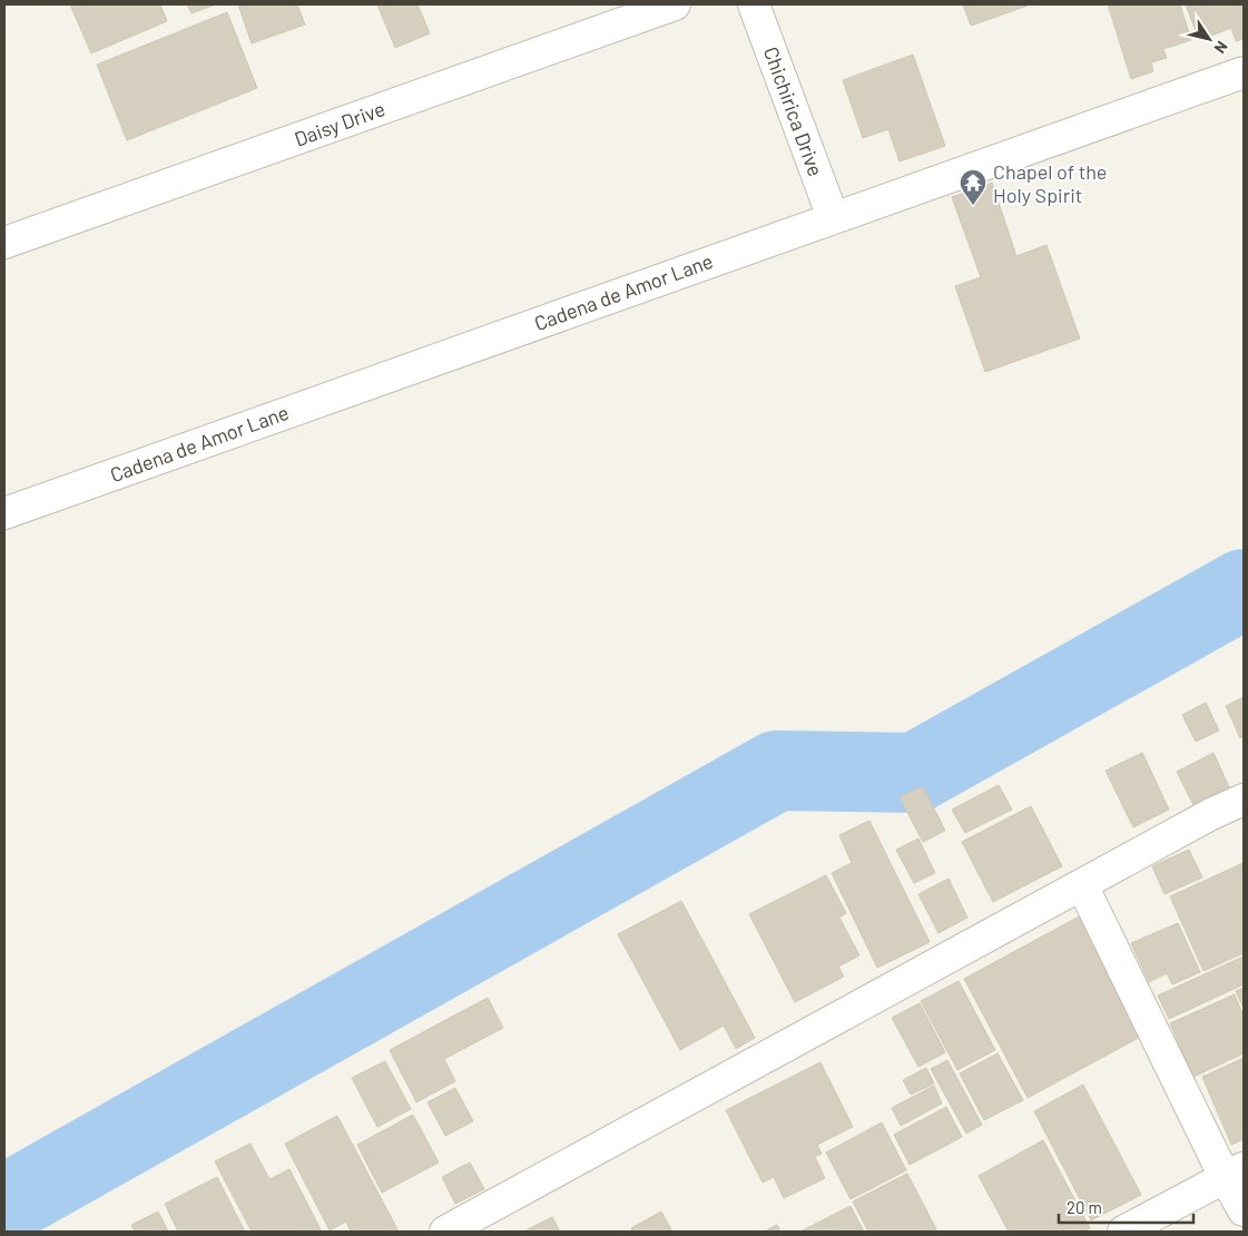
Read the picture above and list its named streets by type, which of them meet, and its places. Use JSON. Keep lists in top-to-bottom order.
{
  "streets": {
    "street": ["Chichirica Drive", "Daisy Drive", "Cadena de Amor Lane"]
  },
  "crossings": [
    ["Chichirica Drive", "Cadena de Amor Lane"]
  ],
  "places": {
    "temple": ["Chapel of the Holy Spirit"]
  },
  "scale_bar": "20 m",
  "north": "bottom right"
}
